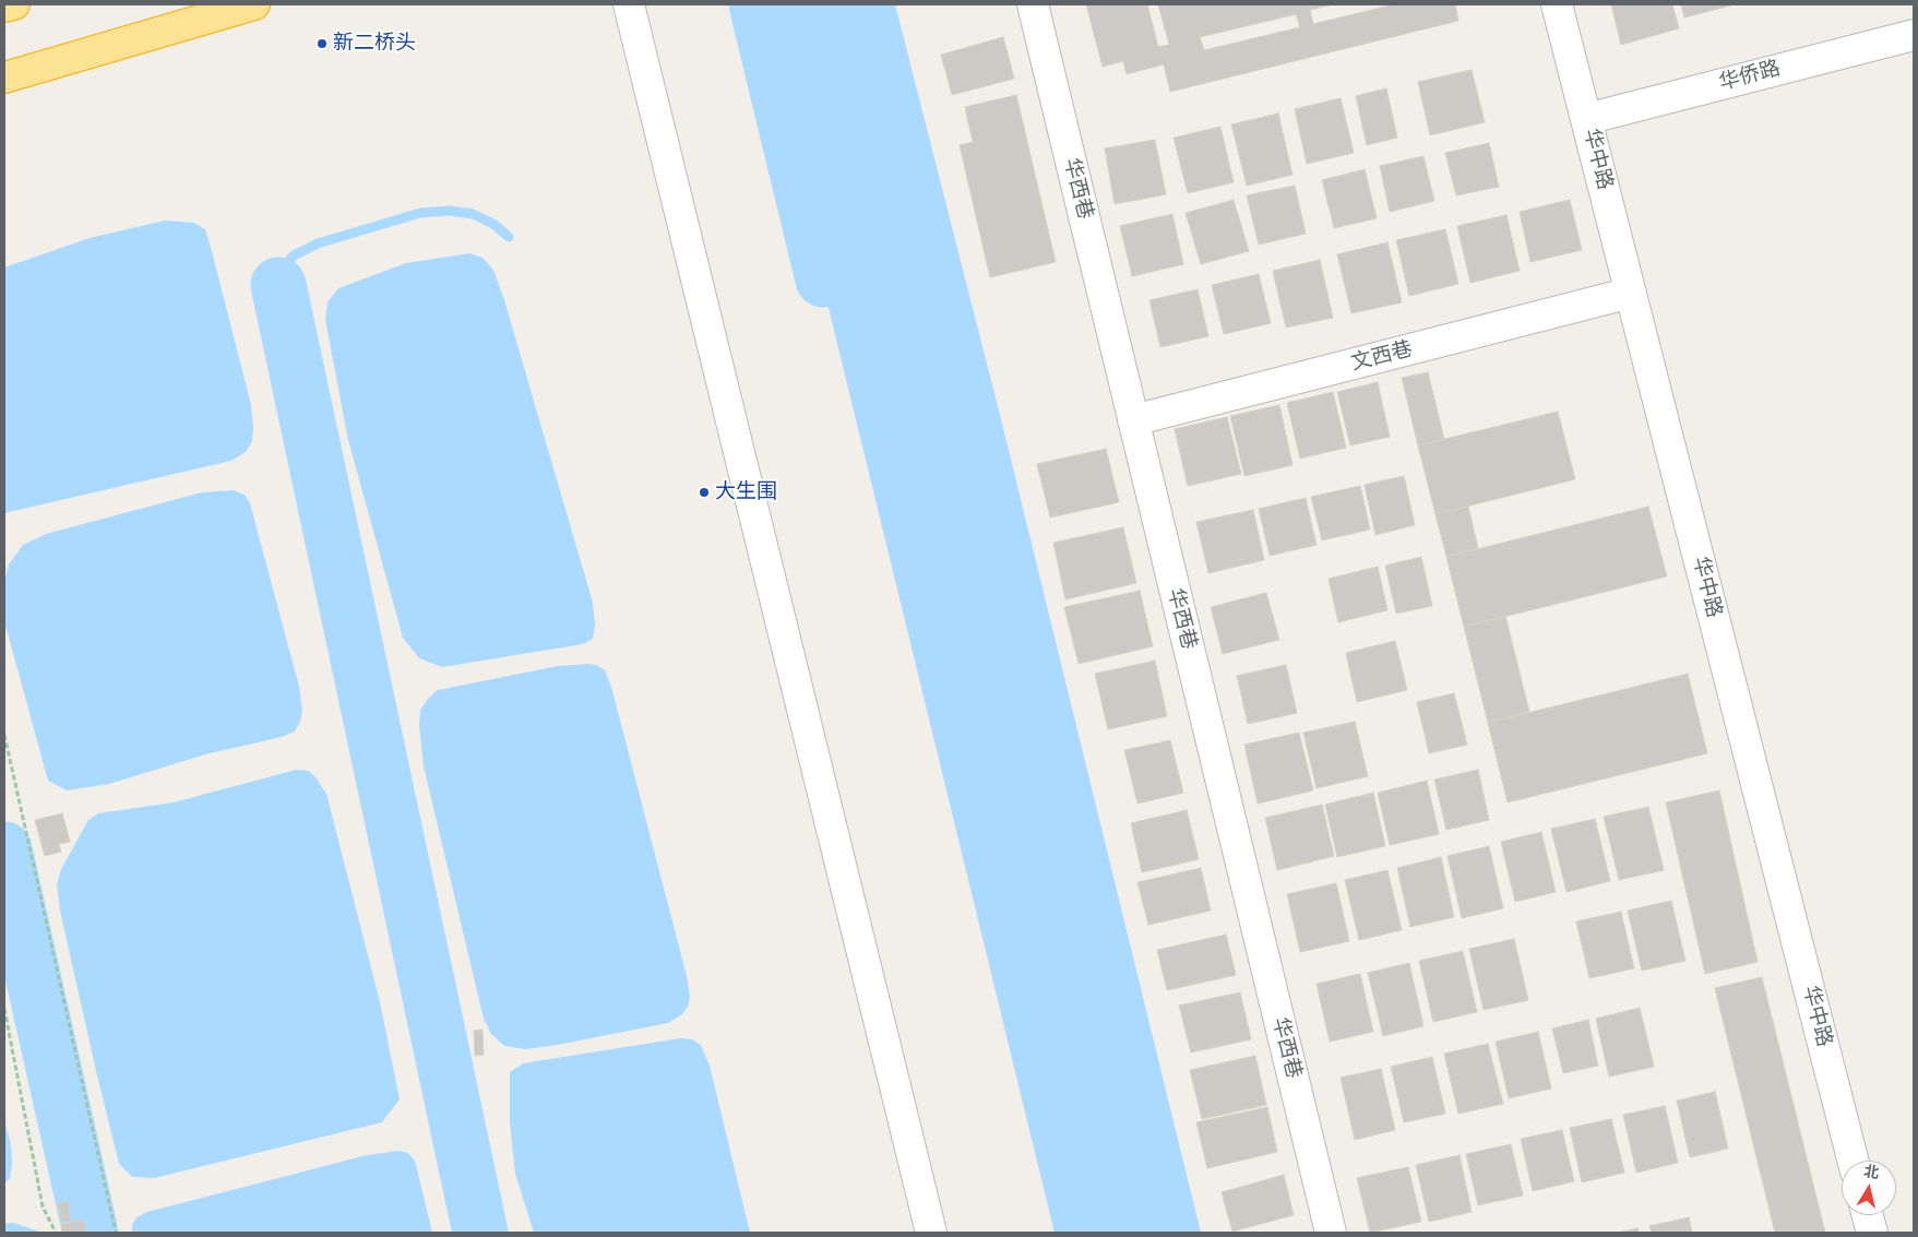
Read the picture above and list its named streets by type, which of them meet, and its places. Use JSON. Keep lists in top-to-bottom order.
{
  "streets": {
    "street": [
      "华侨路",
      "华中路",
      "华西巷",
      "文西巷"
    ]
  },
  "crossings": [
    ["华侨路", "华中路"],
    ["华中路", "文西巷"],
    ["华西巷", "文西巷"]
  ],
  "places": ["新二桥头", "大生围"],
  "north": "top"
}
